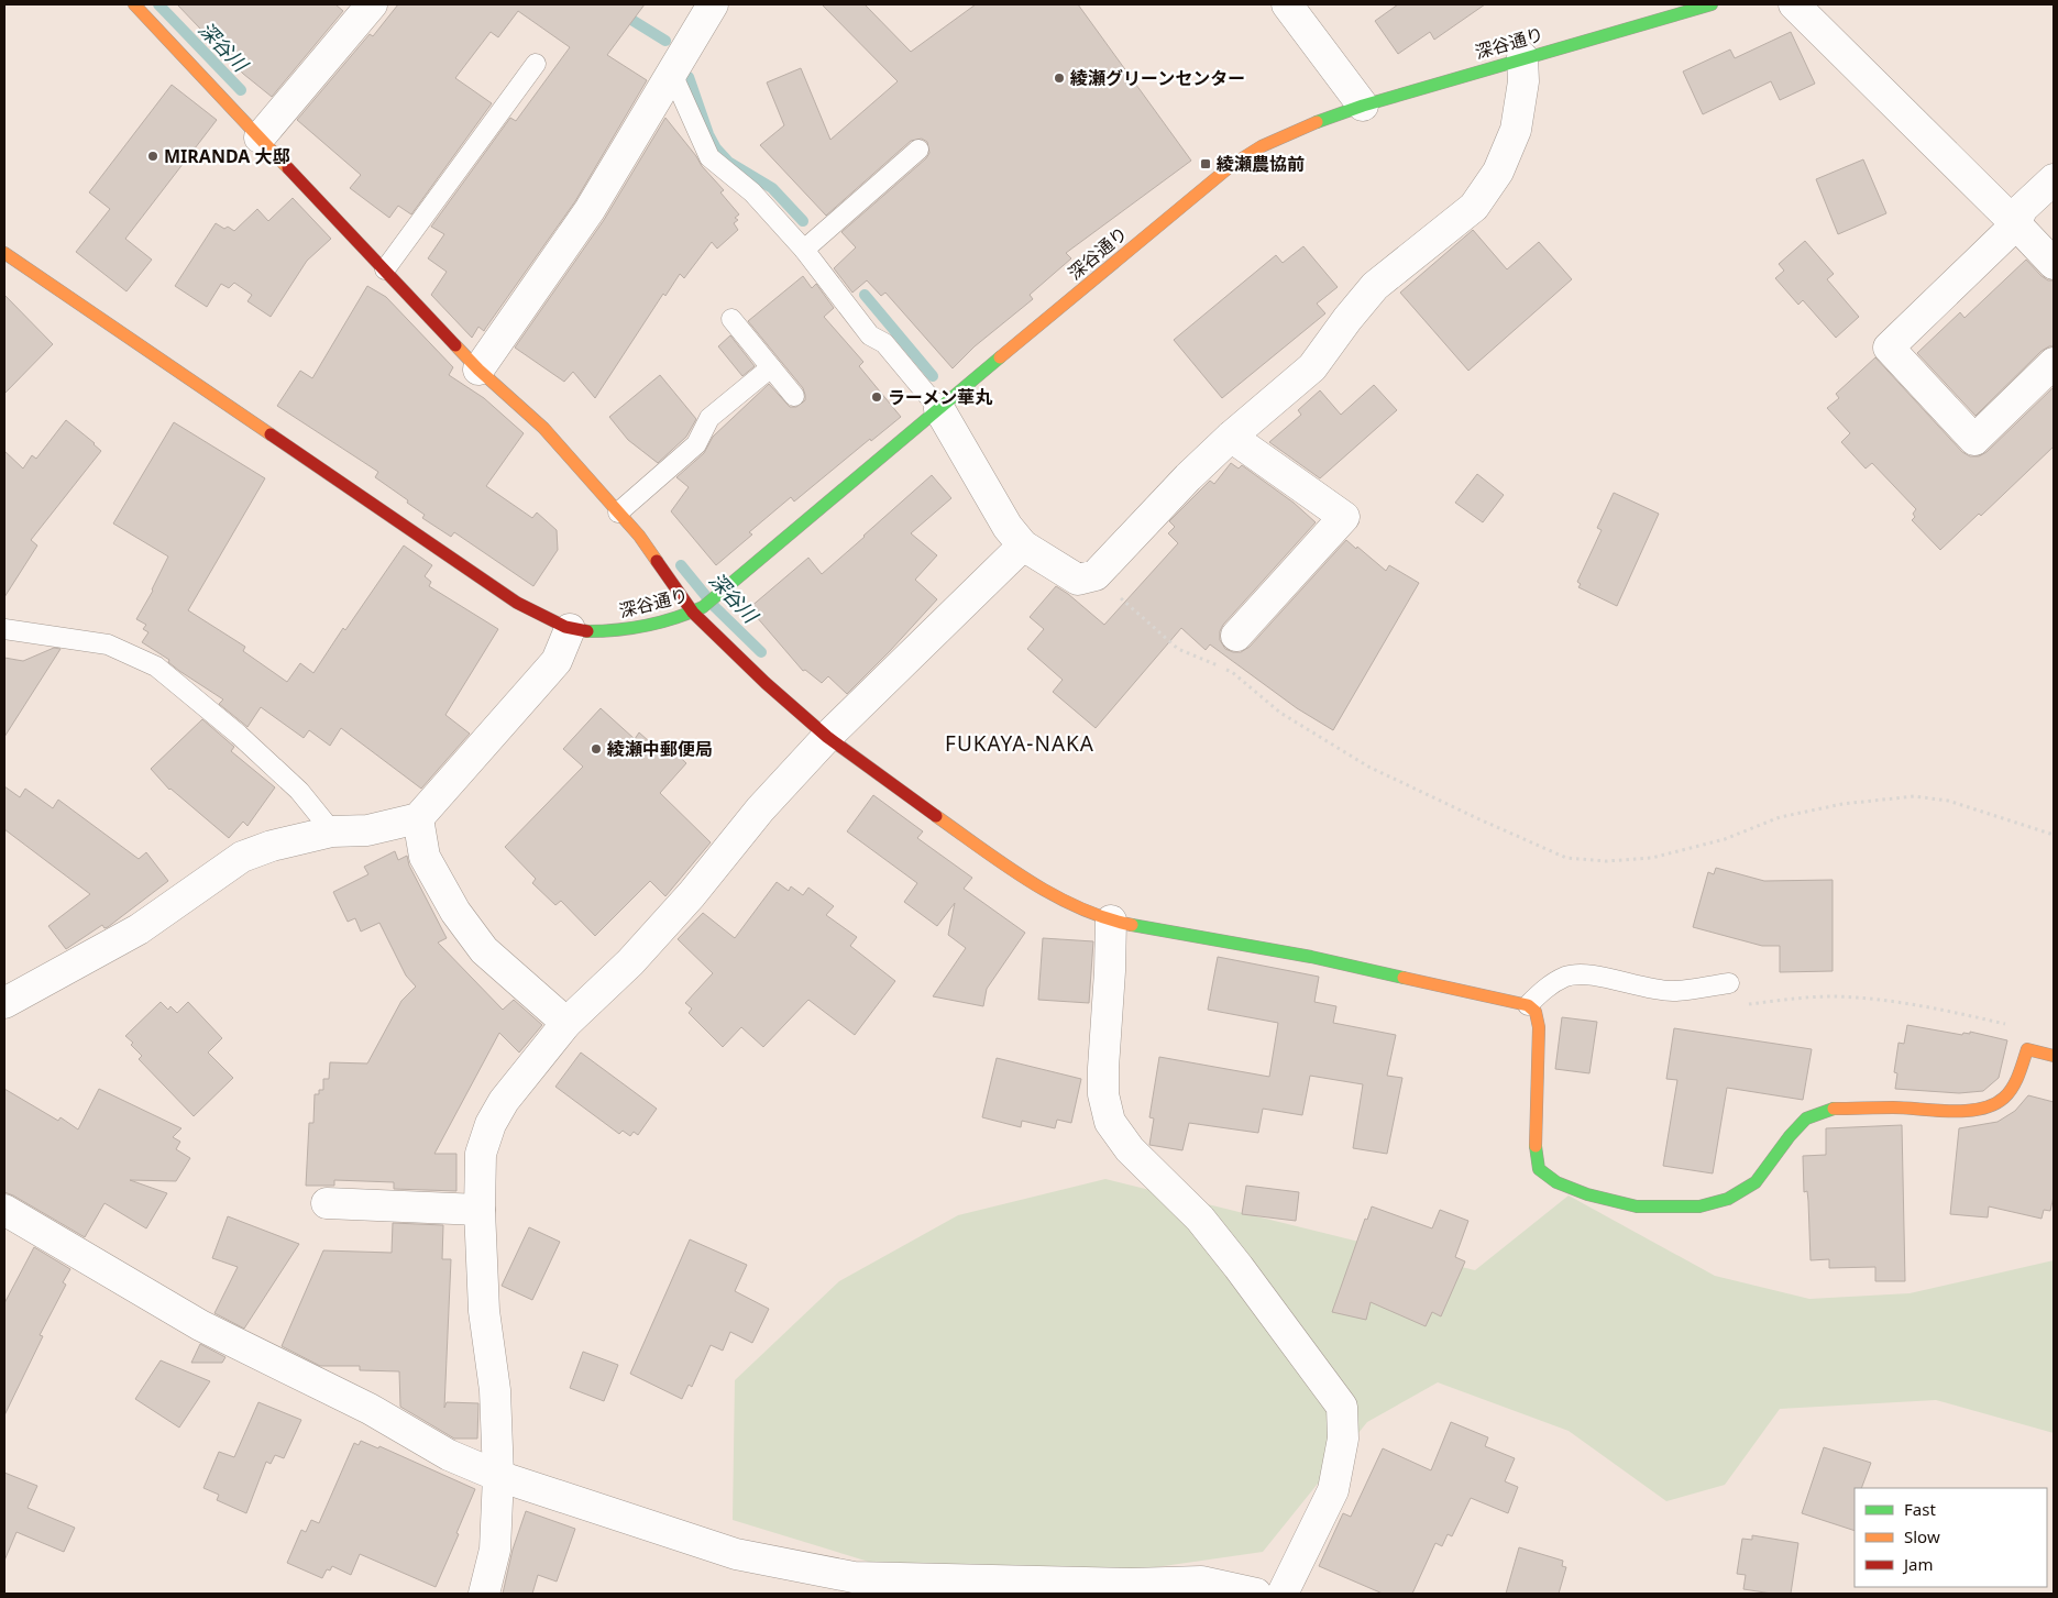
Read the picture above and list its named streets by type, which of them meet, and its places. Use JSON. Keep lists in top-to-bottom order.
{
  "streets": {
    "street": ["深谷通り"]
  },
  "districts": ["FUKAYA-NAKA"],
  "water": ["深谷川"],
  "places": {
    "other": [
      "綾瀬グリーンセンター",
      "MIRANDA 大邸",
      "ラーメン華丸",
      "綾瀬中郵便局"
    ],
    "transit": ["綾瀬農協前"]
  },
  "legend": ["Fast", "Slow", "Jam"]
}
